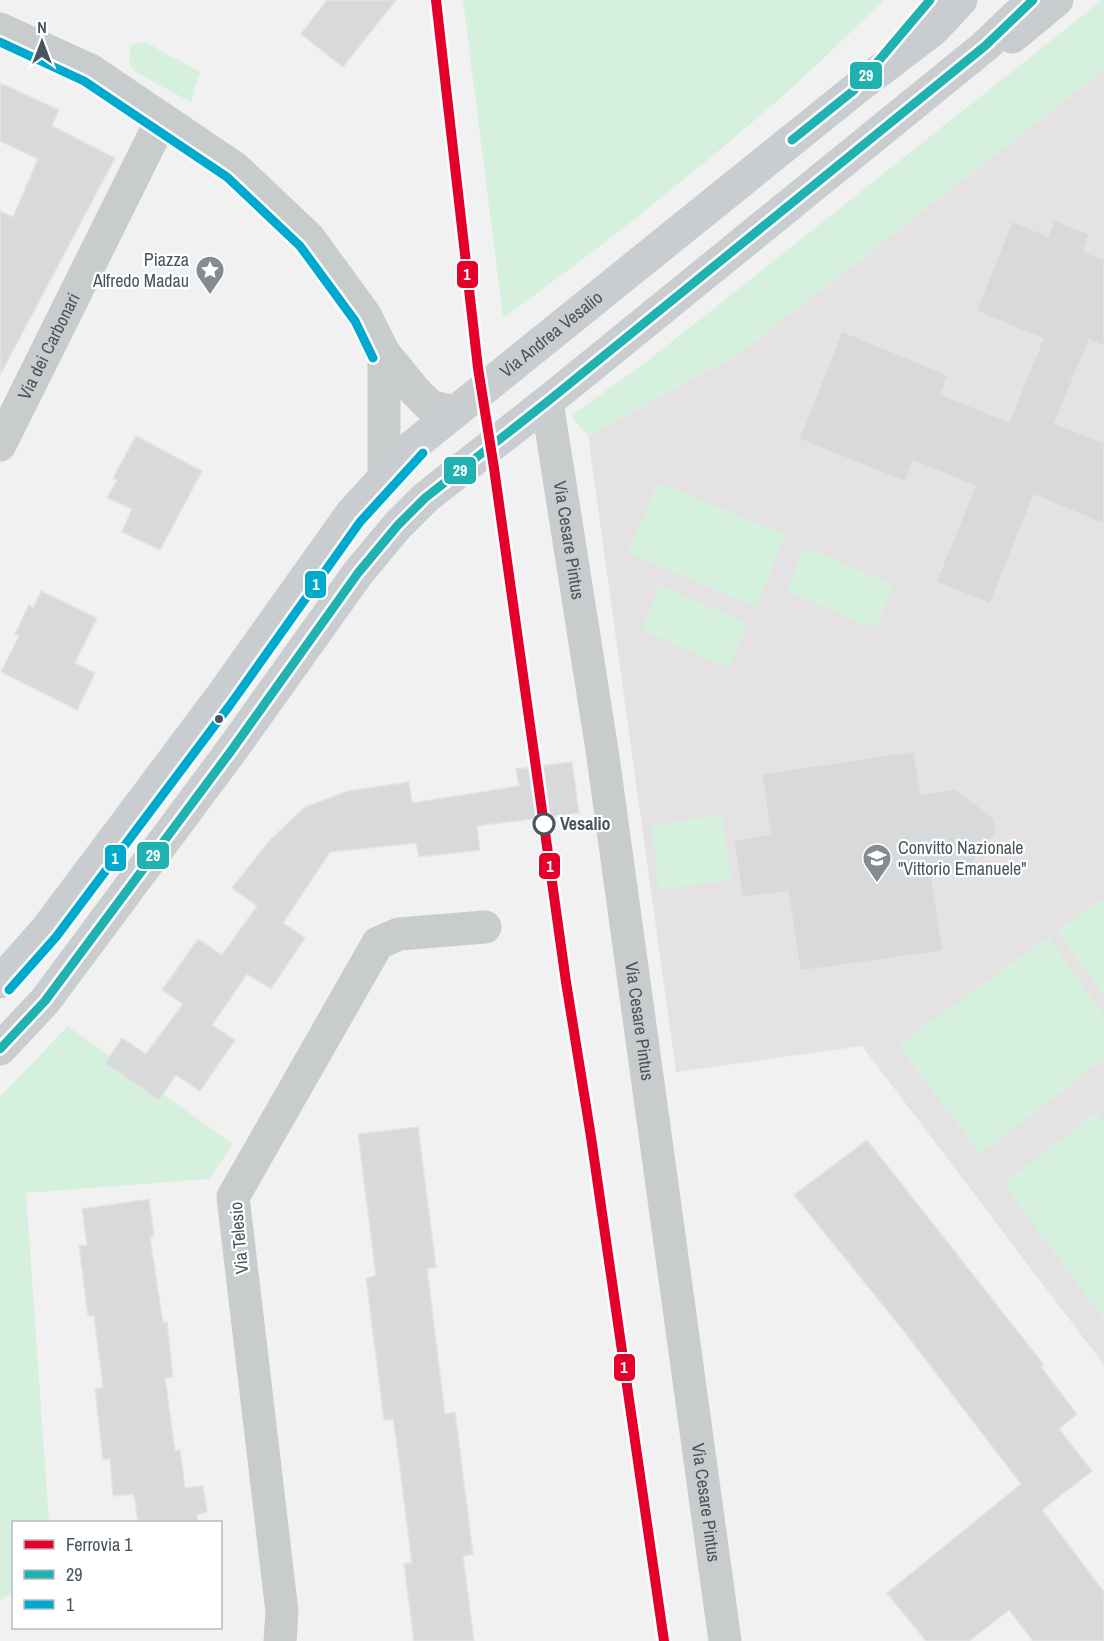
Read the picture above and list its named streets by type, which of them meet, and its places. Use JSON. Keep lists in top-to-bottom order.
{
  "streets": {
    "main road": ["Via Andrea Vesalio"],
    "street": ["Via dei Carbonari", "Via Cesare Pintus", "Via Telesio"]
  },
  "places": {
    "place": ["Piazza Alfredo Madau"],
    "other": ["Vesalio"],
    "school or university": ["Convitto Nazionale \"Vittorio Emanuele\""]
  },
  "lines": ["rail line 1", "transit line 29", "transit line 1"],
  "legend": ["Ferrovia 1", "29", "1"],
  "north": "top"
}
